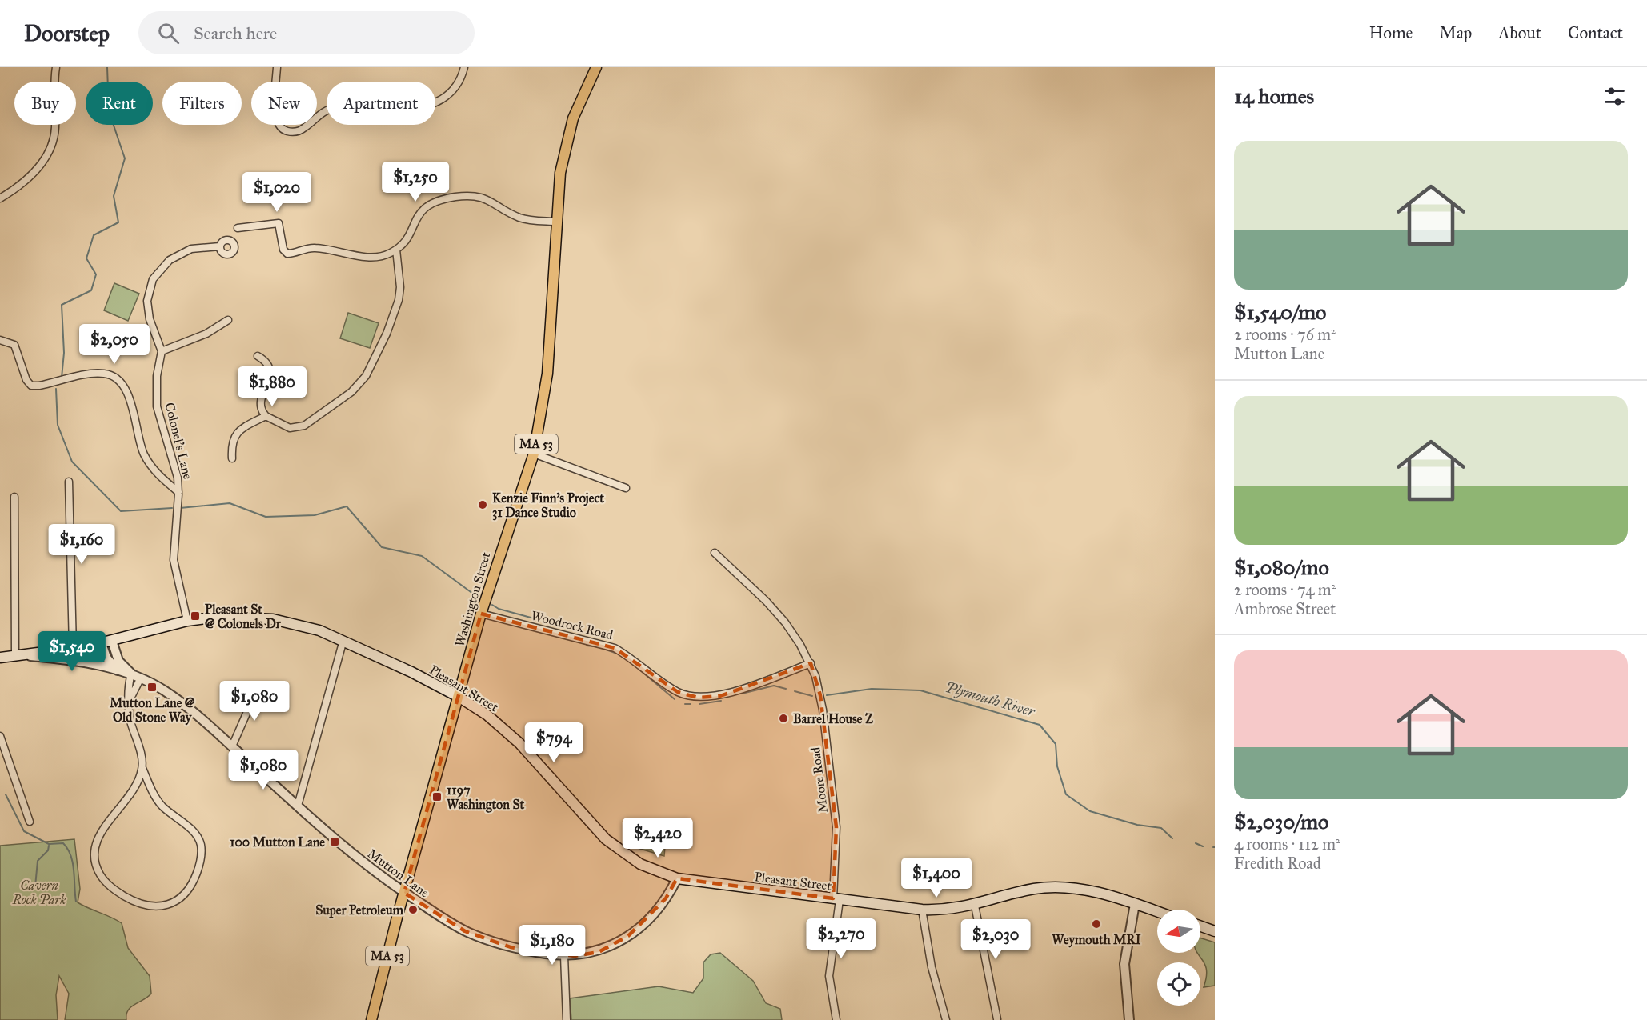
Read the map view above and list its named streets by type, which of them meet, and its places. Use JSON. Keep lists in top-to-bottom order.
{
  "streets": {
    "main road": ["MA 53", "Washington Street", "Pleasant Street"],
    "street": [
      "Colonel's Lane",
      "Woodrock Road",
      "Moore Road",
      "Mutton Lane"
    ]
  },
  "crossings": [
    ["Colonel's Lane", "Pleasant Street"],
    ["Washington Street", "Woodrock Road"],
    ["Washington Street", "Pleasant Street"],
    ["Washington Street", "Mutton Lane"],
    ["Woodrock Road", "Moore Road"],
    ["Pleasant Street", "Moore Road"],
    ["Pleasant Street", "Mutton Lane"]
  ],
  "water": ["Plymouth River"],
  "parks": ["Cavern Rock Park"],
  "places": {
    "other": [
      "Kenzie Finn's Project 31 Dance Studio",
      "Barrel House Z",
      "Super Petroleum",
      "Weymouth MRI"
    ],
    "transit": [
      "Pleasant St @ Colonels Dr",
      "Mutton Lane @ Old Stone Way",
      "1197 Washington St",
      "100 Mutton Lane"
    ]
  },
  "north": "left",
  "page": {
    "header": "Doorstep",
    "search": "Search here",
    "nav": [
      "Home",
      "Map",
      "About",
      "Contact"
    ],
    "heading": "14 homes",
    "chip": [
      "Buy",
      "Rent",
      "Filters",
      "New",
      "Apartment"
    ],
    "list": [
      {
        "name": "$1,540/mo",
        "note": "2 rooms · 76 m² · Mutton Lane"
      },
      {
        "name": "$1,080/mo",
        "note": "2 rooms · 74 m² · Ambrose Street"
      },
      {
        "name": "$2,030/mo",
        "note": "4 rooms · 112 m² · Fredith Road"
      }
    ],
    "price": [
      "$1,250",
      "$1,020",
      "$2,050",
      "$1,880",
      "$1,160",
      "$1,540",
      "$1,080",
      "$794",
      "$1,080",
      "$2,420",
      "$1,400",
      "$2,270",
      "$2,030",
      "$1,180"
    ]
  }
}
